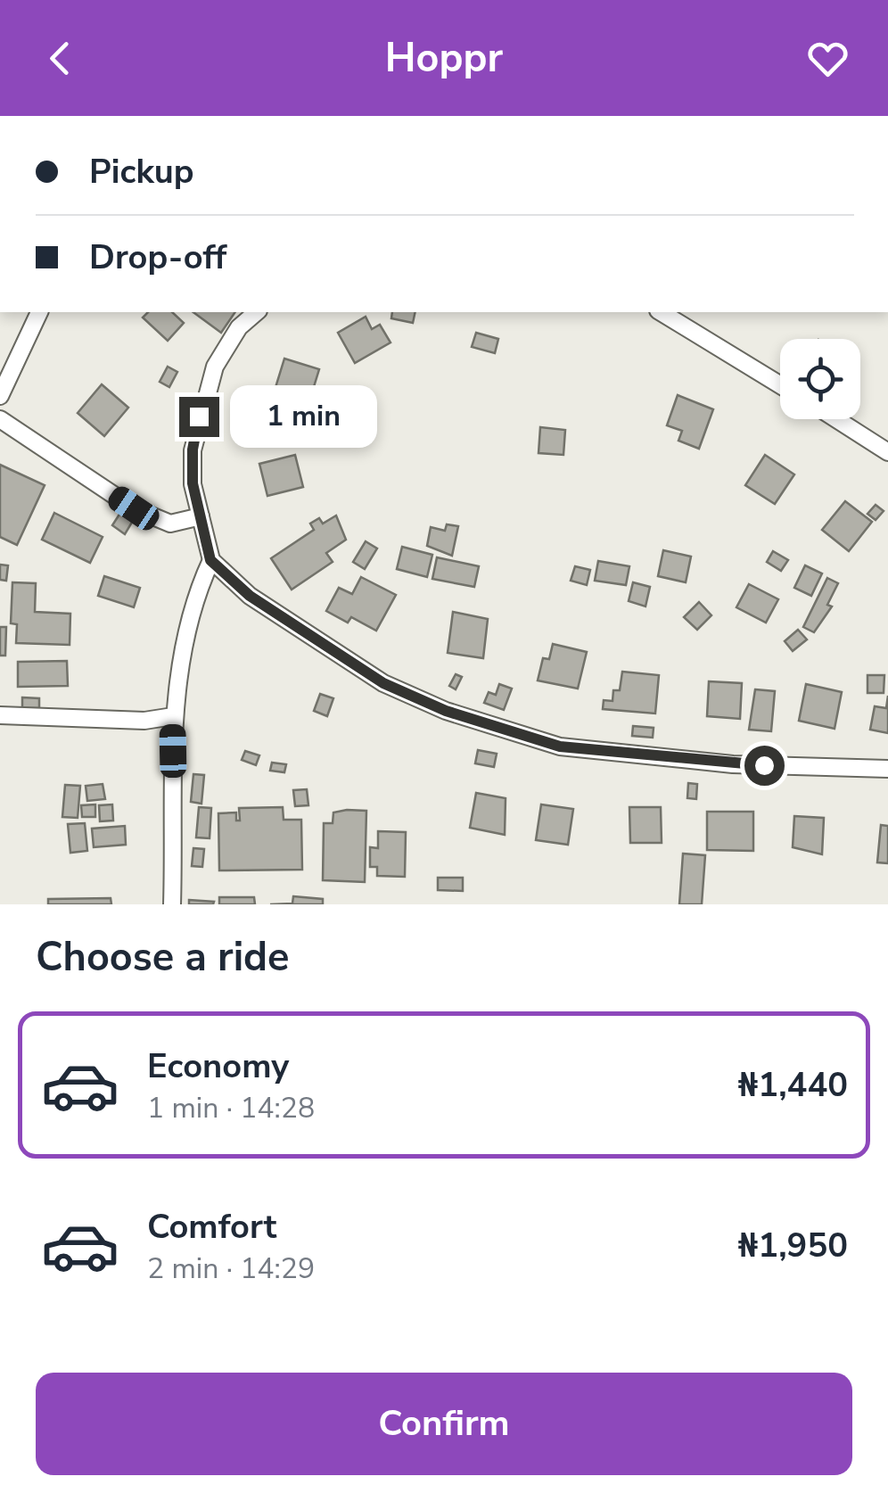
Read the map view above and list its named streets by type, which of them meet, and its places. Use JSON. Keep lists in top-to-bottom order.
{
  "page": {
    "header": "Hoppr",
    "banner": ["Pickup", "Drop-off"],
    "bubble": "1 min",
    "heading": "Choose a ride",
    "list": [
      {
        "name": "Economy",
        "note": "1 min · 14:28",
        "value": "₦1,440"
      },
      {
        "name": "Comfort",
        "note": "2 min · 14:29",
        "value": "₦1,950"
      }
    ],
    "buttons": "Confirm"
  }
}
